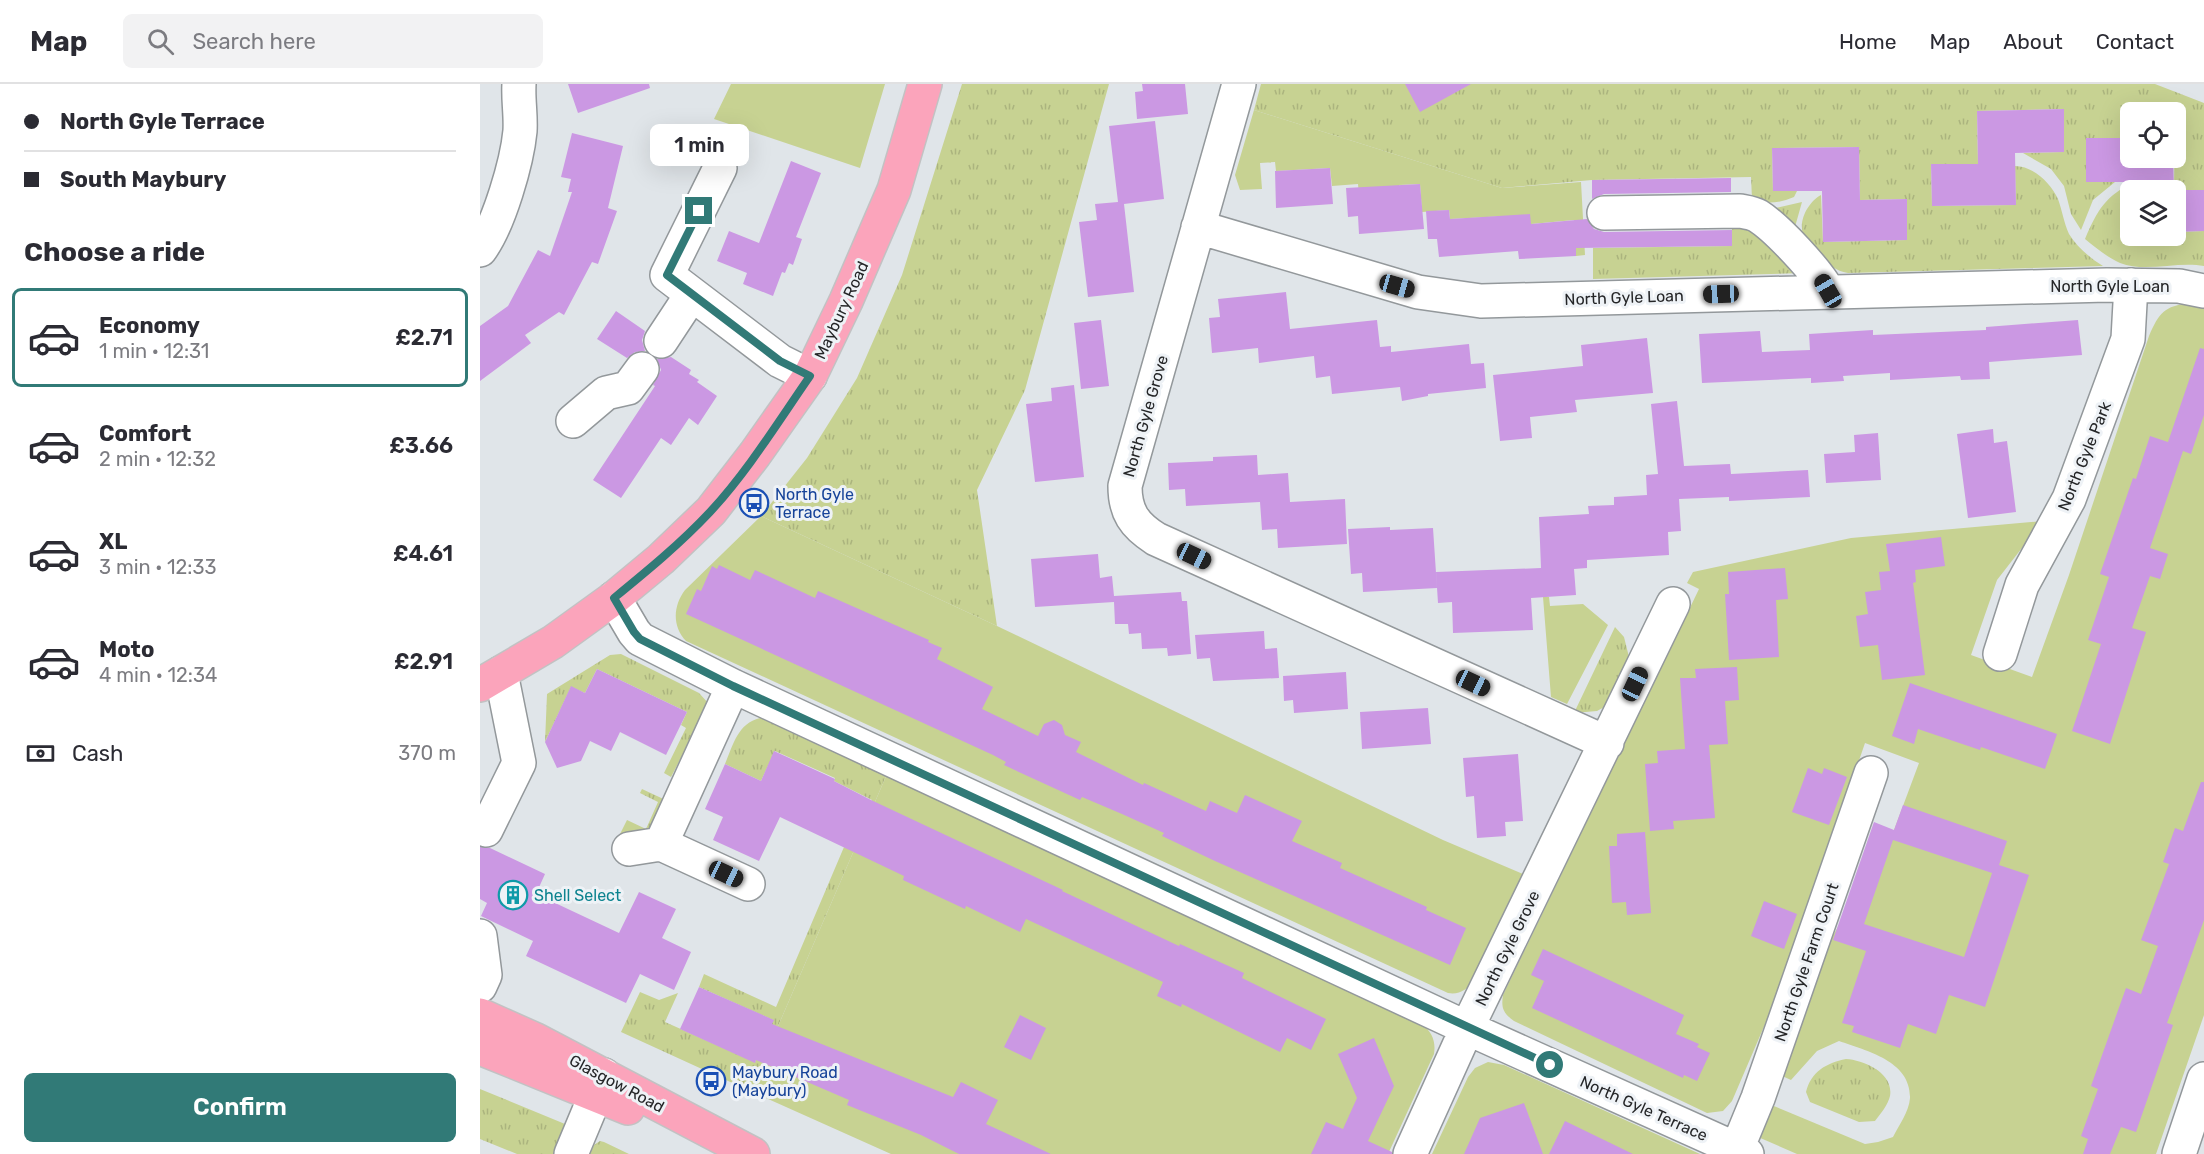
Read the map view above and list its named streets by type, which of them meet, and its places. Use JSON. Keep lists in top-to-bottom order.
{
  "streets": {
    "main road": ["Maybury Road", "Glasgow Road"],
    "street": [
      "North Gyle Loan",
      "North Gyle Grove",
      "North Gyle Park",
      "North Gyle Farm Court",
      "North Gyle Terrace"
    ]
  },
  "crossings": [
    ["North Gyle Loan", "North Gyle Grove"],
    ["North Gyle Loan", "North Gyle Park"],
    ["Maybury Road", "North Gyle Terrace"],
    ["North Gyle Grove", "North Gyle Terrace"],
    ["North Gyle Farm Court", "North Gyle Terrace"]
  ],
  "places": {
    "bus stop": ["North Gyle Terrace", "Maybury Road (Maybury)"],
    "building": ["Shell Select"]
  },
  "page": {
    "header": "Map",
    "search": "Search here",
    "nav": [
      "Home",
      "Map",
      "About",
      "Contact"
    ],
    "banner": ["North Gyle Terrace", "South Maybury"],
    "bubble": "1 min",
    "heading": "Choose a ride",
    "list": [
      {
        "name": "Economy",
        "note": "1 min · 12:31",
        "value": "£2.71"
      },
      {
        "name": "Comfort",
        "note": "2 min · 12:32",
        "value": "£3.66"
      },
      {
        "name": "XL",
        "note": "3 min · 12:33",
        "value": "£4.61"
      },
      {
        "name": "Moto",
        "note": "4 min · 12:34",
        "value": "£2.91"
      }
    ],
    "pay": ["Cash", "370 m"],
    "buttons": "Confirm"
  }
}
